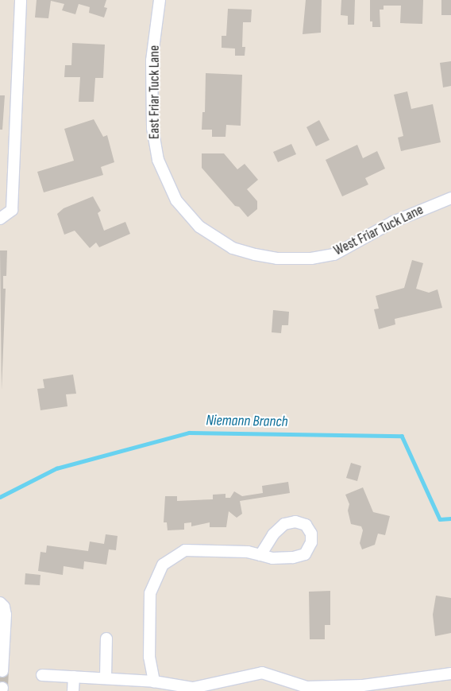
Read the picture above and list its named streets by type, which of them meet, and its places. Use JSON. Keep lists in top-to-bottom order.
{
  "streets": {
    "street": ["East Friar Tuck Lane", "West Friar Tuck Lane"]
  },
  "crossings": [
    ["East Friar Tuck Lane", "West Friar Tuck Lane"]
  ],
  "water": ["Niemann Branch"]
}
